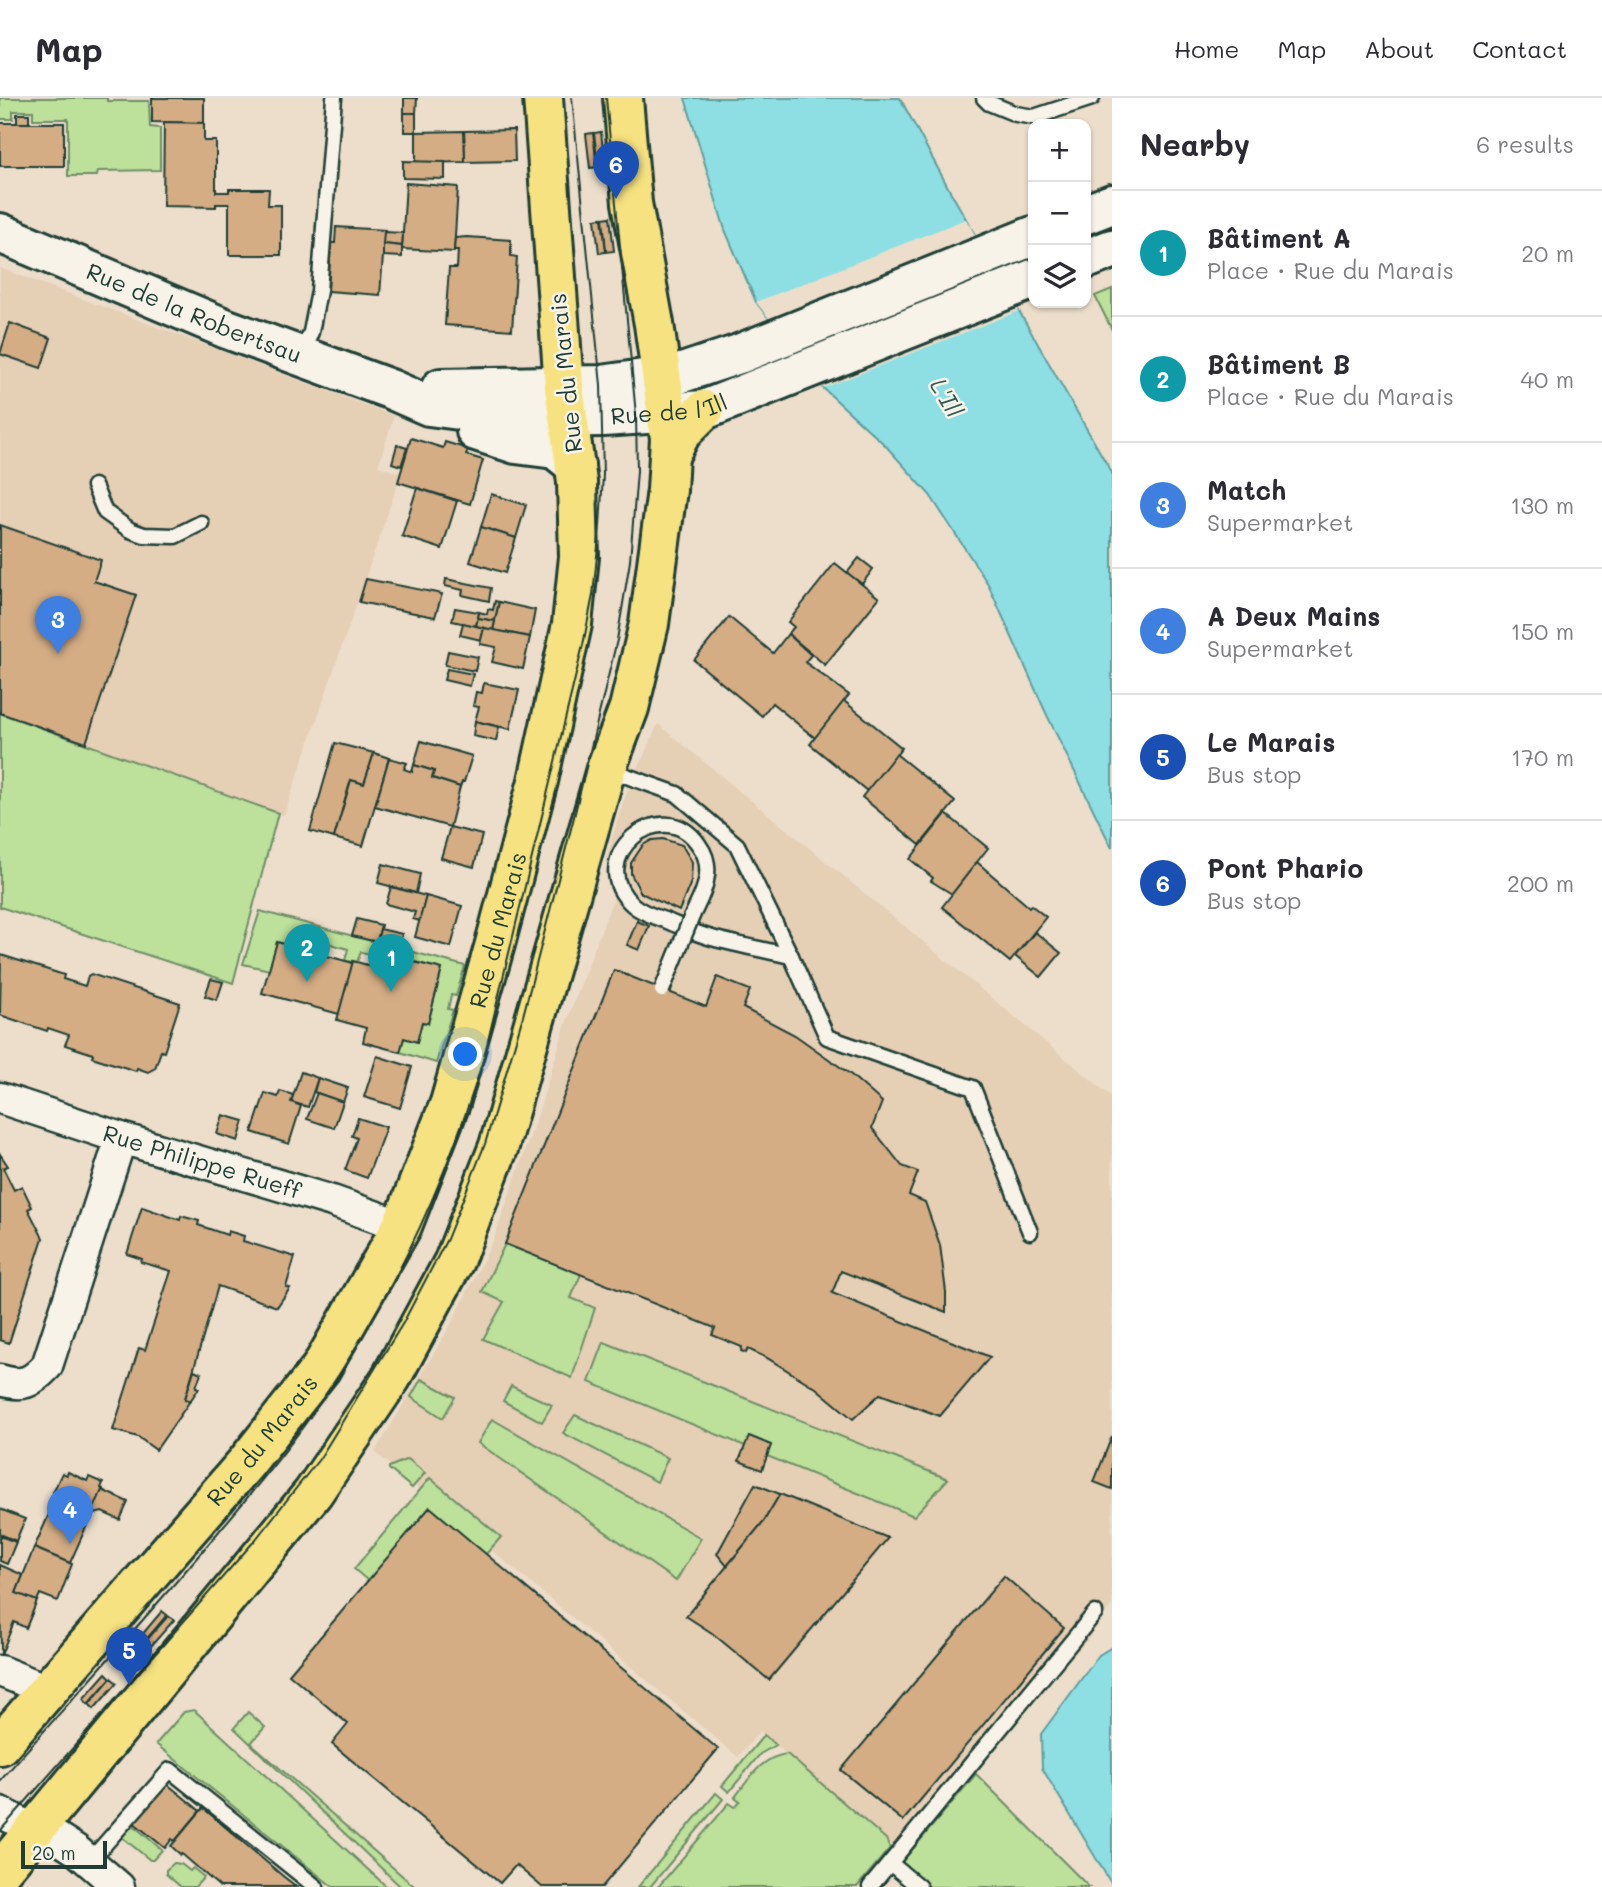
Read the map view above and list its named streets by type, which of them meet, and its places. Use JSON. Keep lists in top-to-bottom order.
{
  "streets": {
    "main road": ["Rue de la Robertsau", "Rue du Marais", "Rue de l'Ill"],
    "street": ["Rue Philippe Rueff"]
  },
  "crossings": [
    ["Rue de la Robertsau", "Rue du Marais"],
    ["Rue de la Robertsau", "Rue de l'Ill"],
    ["Rue du Marais", "Rue de l'Ill"],
    ["Rue du Marais", "Rue Philippe Rueff"]
  ],
  "water": ["L'Ill"],
  "scale_bar": "20 m",
  "page": {
    "header": "Map",
    "nav": [
      "Home",
      "Map",
      "About",
      "Contact"
    ],
    "heading": ["Nearby", "6 results"],
    "map_buttons": ["+", "−"],
    "pins": [
      "6",
      "3",
      "2",
      "1",
      "4",
      "5"
    ],
    "list": [
      {
        "mark": "1",
        "name": "Bâtiment A",
        "note": "Place · Rue du Marais",
        "value": "20 m"
      },
      {
        "mark": "2",
        "name": "Bâtiment B",
        "note": "Place · Rue du Marais",
        "value": "40 m"
      },
      {
        "mark": "3",
        "name": "Match",
        "note": "Supermarket",
        "value": "130 m"
      },
      {
        "mark": "4",
        "name": "A Deux Mains",
        "note": "Supermarket",
        "value": "150 m"
      },
      {
        "mark": "5",
        "name": "Le Marais",
        "note": "Bus stop",
        "value": "170 m"
      },
      {
        "mark": "6",
        "name": "Pont Phario",
        "note": "Bus stop",
        "value": "200 m"
      }
    ],
    "scale": "20 m"
  }
}
